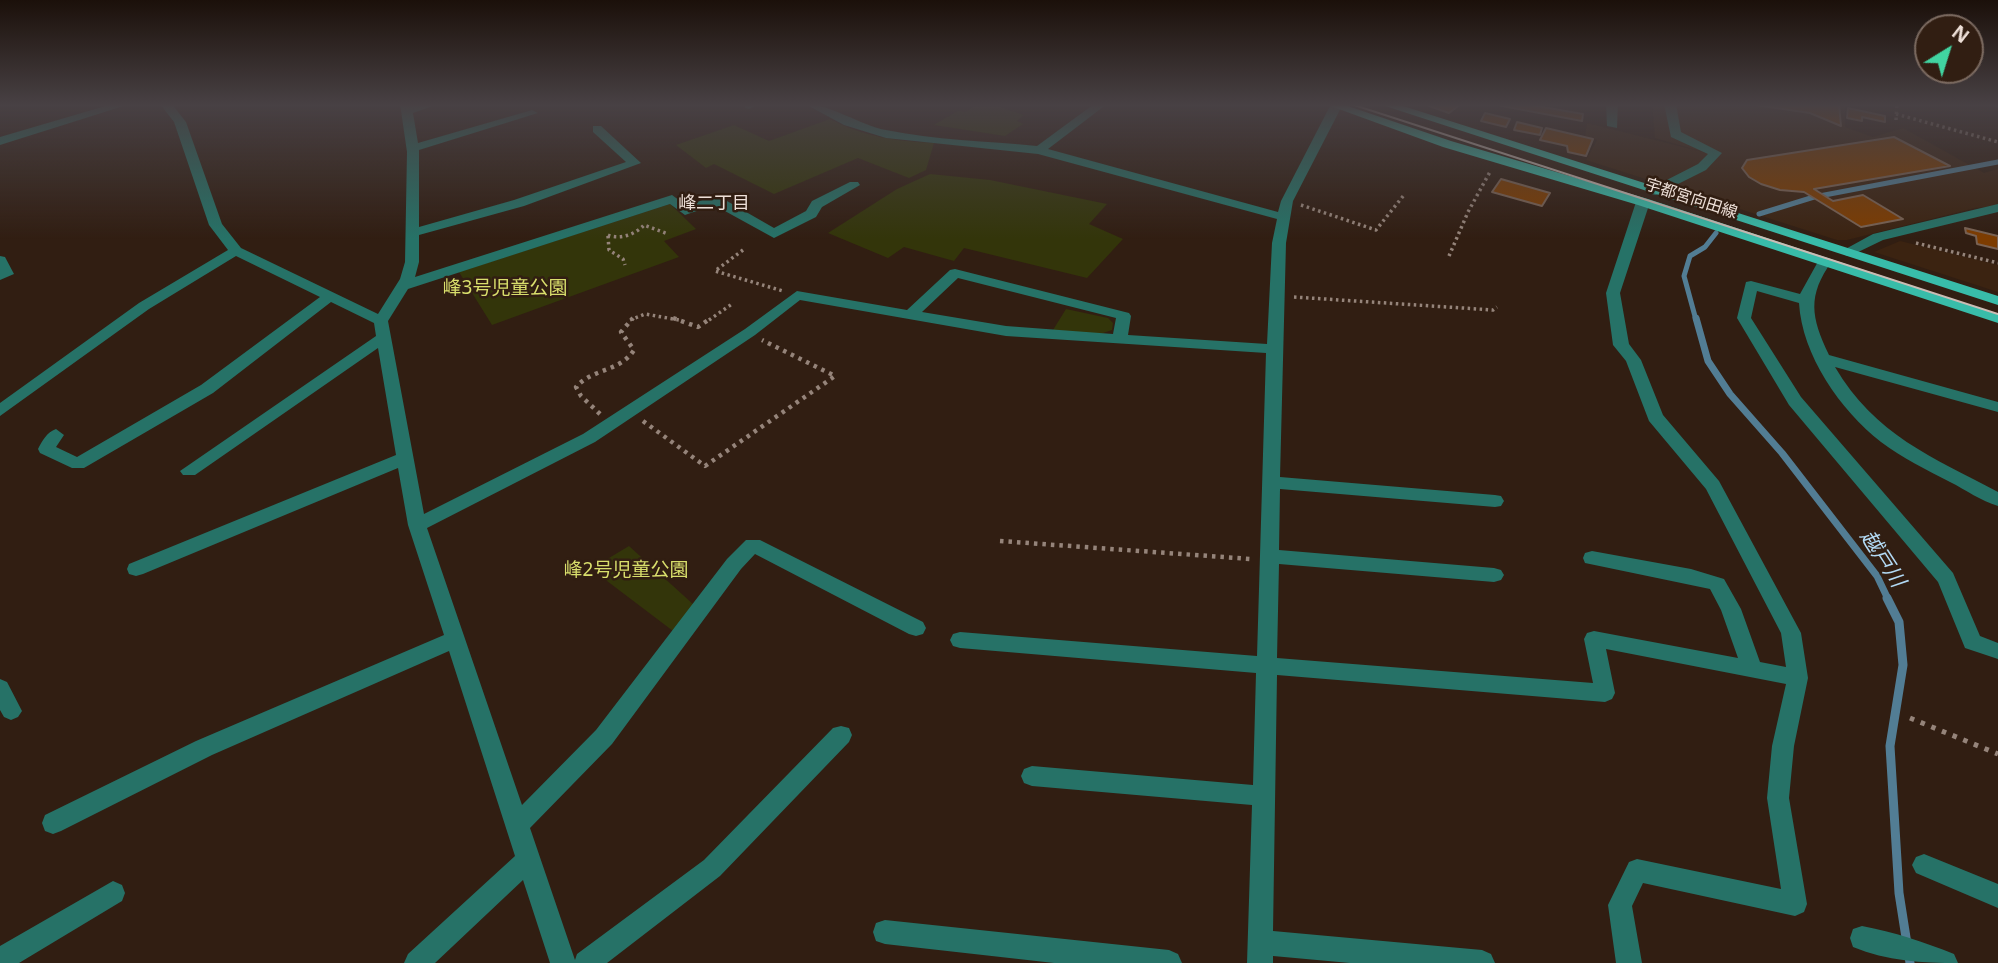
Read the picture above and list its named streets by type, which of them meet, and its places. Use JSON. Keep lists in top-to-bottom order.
{
  "streets": {
    "main road": ["宇都宮向田線"]
  },
  "districts": ["峰二丁目"],
  "water": ["越戸川"],
  "parks": ["峰3号児童公園", "峰2号児童公園"],
  "north": "top right"
}
